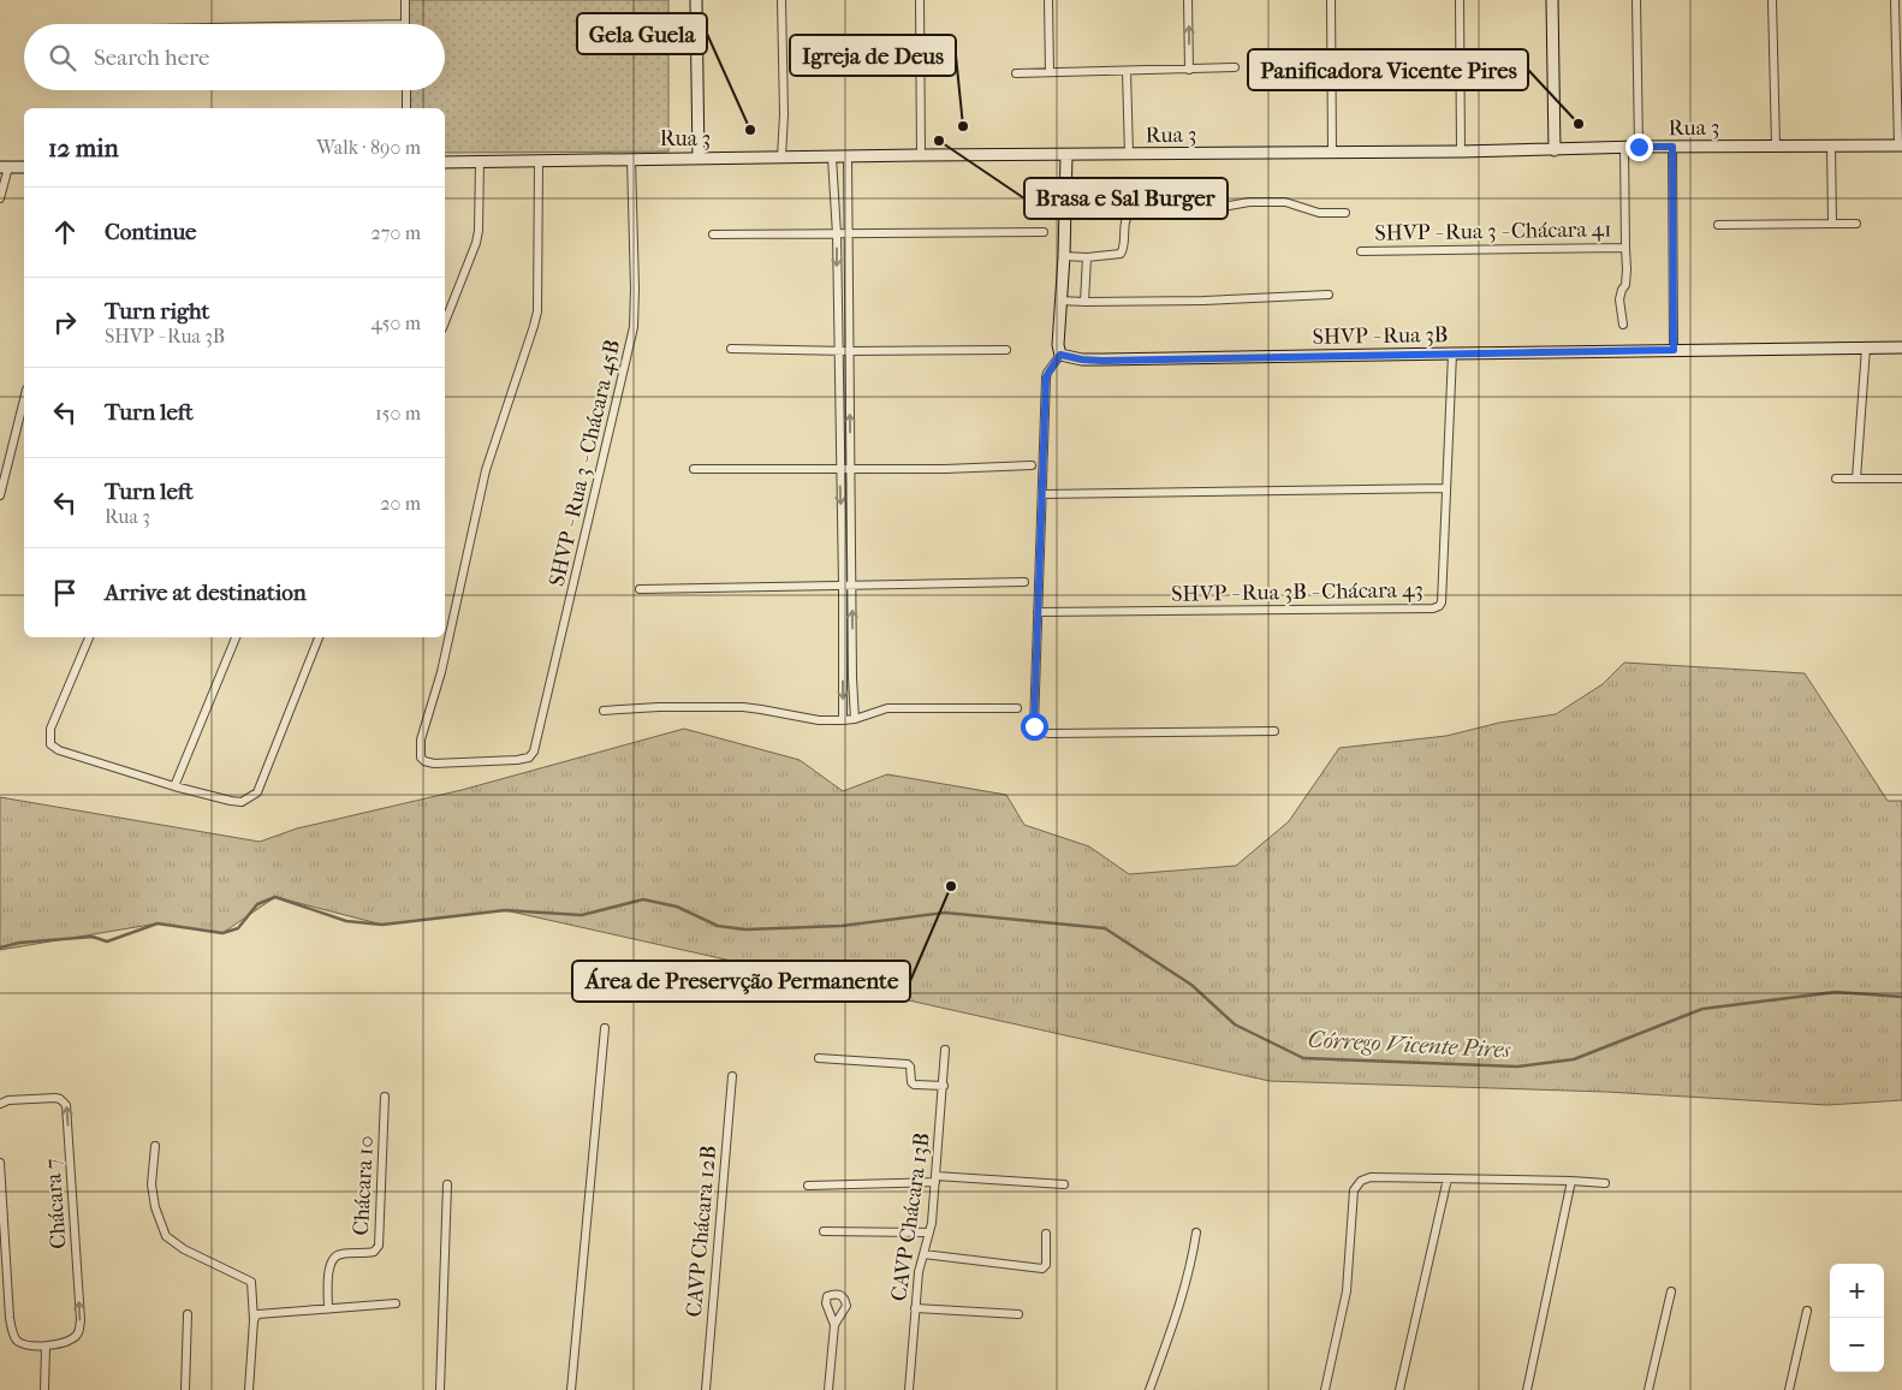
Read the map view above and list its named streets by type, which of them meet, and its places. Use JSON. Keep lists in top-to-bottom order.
{
  "streets": {
    "main road": ["Rua 3", "SHVP - Rua 3B"],
    "street": [
      "SHVP - Rua 3 - Chácara 41",
      "SHVP - Rua 3 - Chácara 45B",
      "SHVP - Rua 3B - Chácara 43",
      "Chácara 10",
      "Chácara 7",
      "CAVP Chácara 13B",
      "CAVP Chácara 12B"
    ]
  },
  "crossings": [
    ["Rua 3", "SHVP - Rua 3 - Chácara 41"],
    ["Rua 3", "SHVP - Rua 3 - Chácara 45B"],
    ["SHVP - Rua 3B", "SHVP - Rua 3B - Chácara 43"]
  ],
  "water": ["Córrego Vicente Pires"],
  "places": [
    "Panificadora Vicente Pires",
    "Igreja de Deus",
    "Gela Guela",
    "Brasa e Sal Burger",
    "Área de Preservção Permanente"
  ],
  "page": {
    "search": "Search here",
    "heading": ["12 min", "Walk · 890 m"],
    "list": [
      ["Continue", "270 m"],
      ["Turn right", "SHVP - Rua 3B", "450 m"],
      ["Turn left", "150 m"],
      ["Turn left", "Rua 3", "20 m"],
      "Arrive at destination"
    ],
    "map_buttons": ["+", "−"]
  }
}
